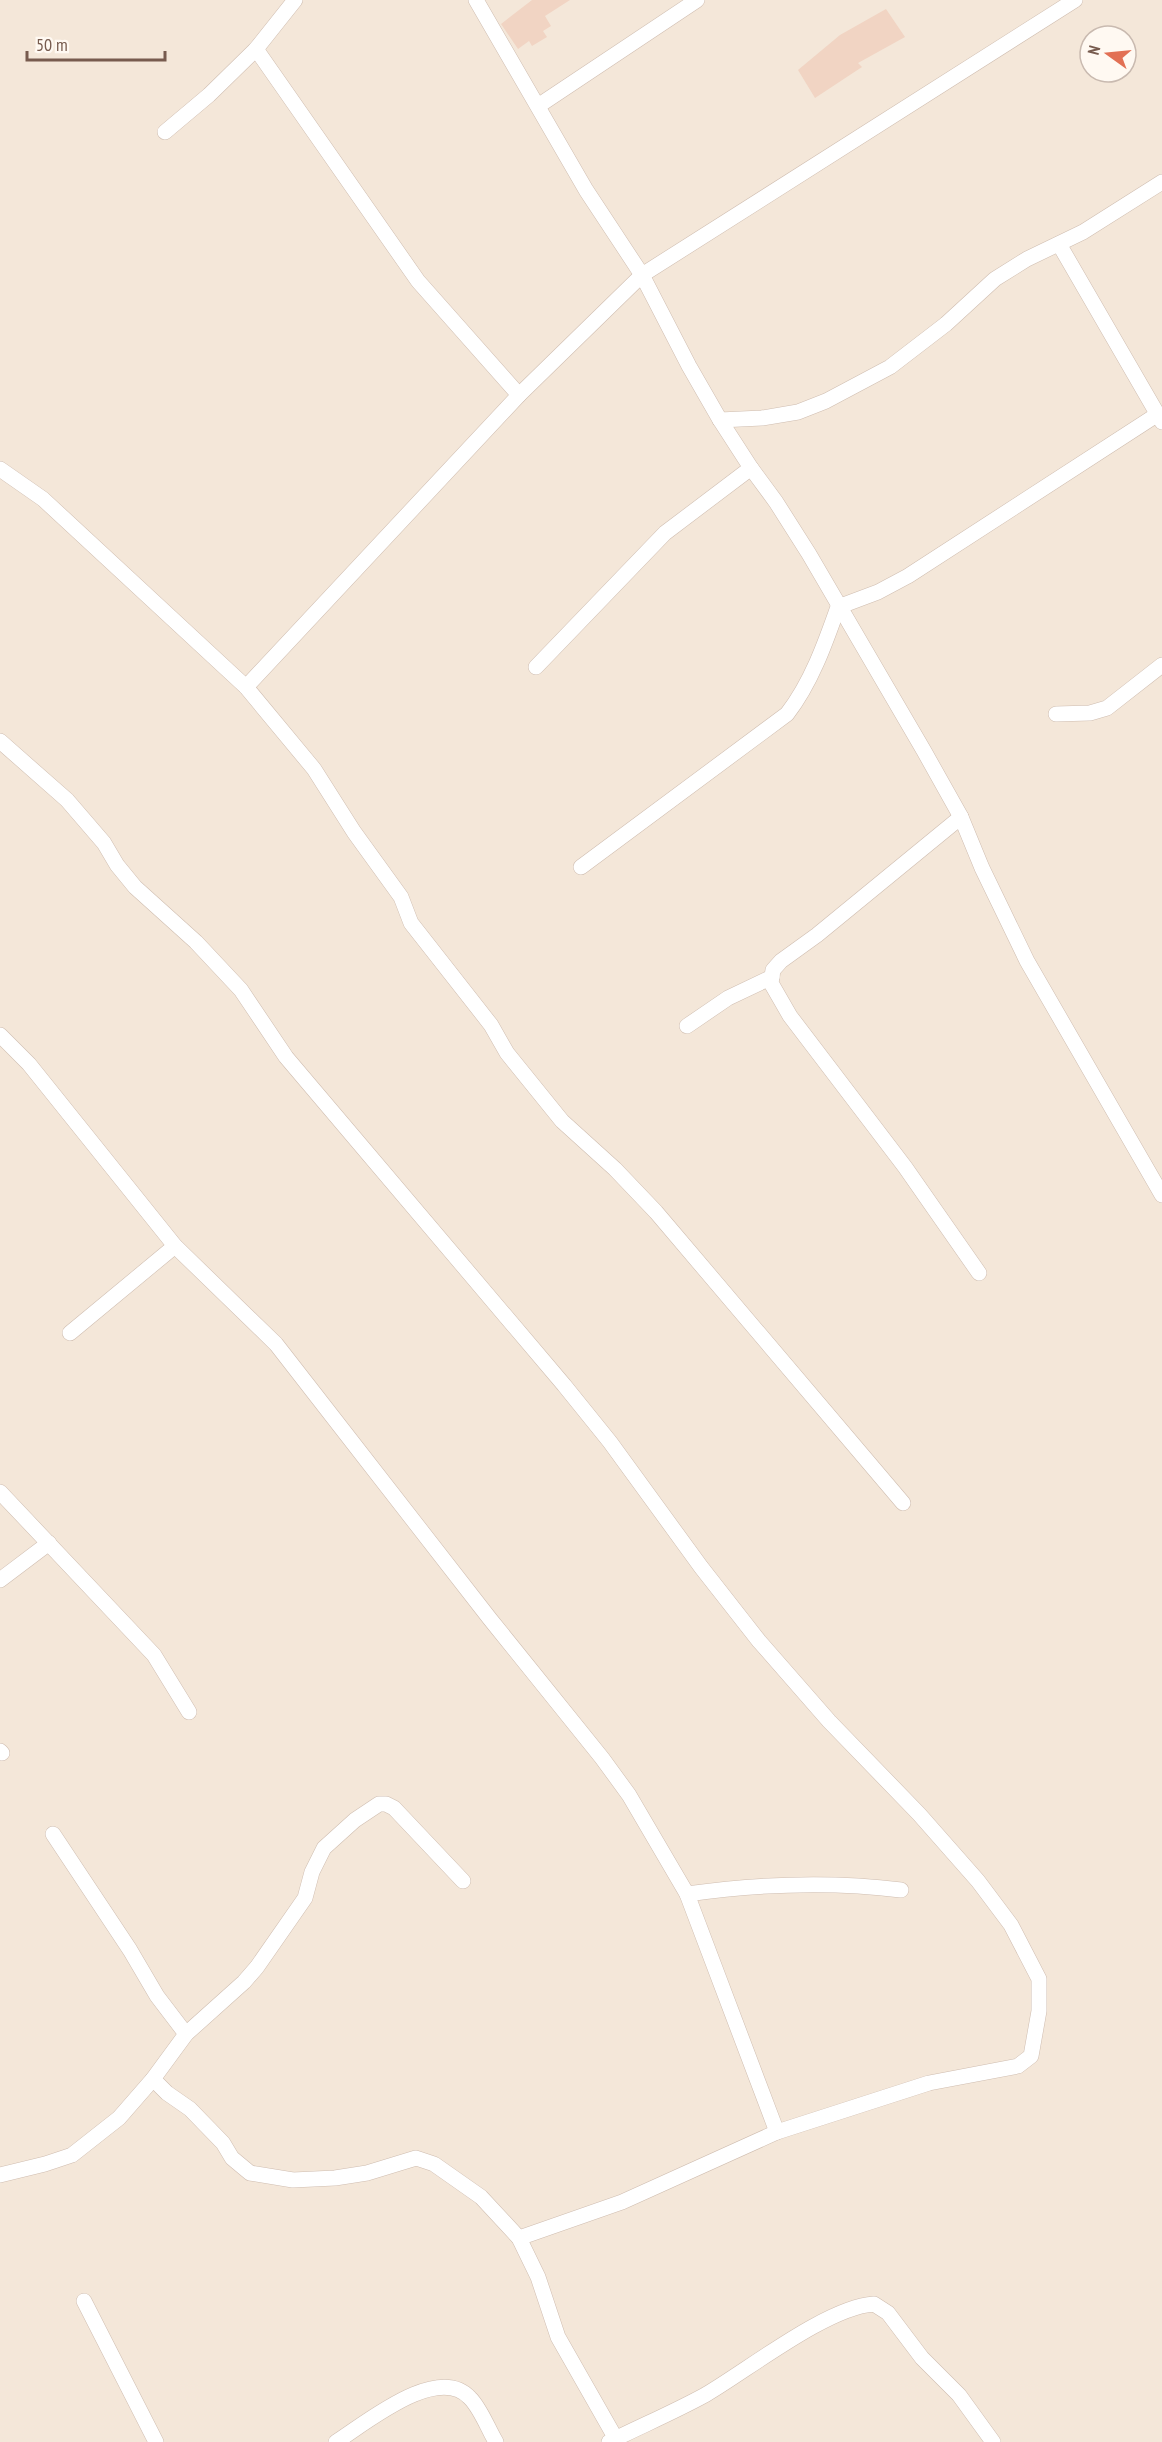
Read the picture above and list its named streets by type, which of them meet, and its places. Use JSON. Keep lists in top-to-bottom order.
{
  "scale_bar": "50 m",
  "north": "left"
}
